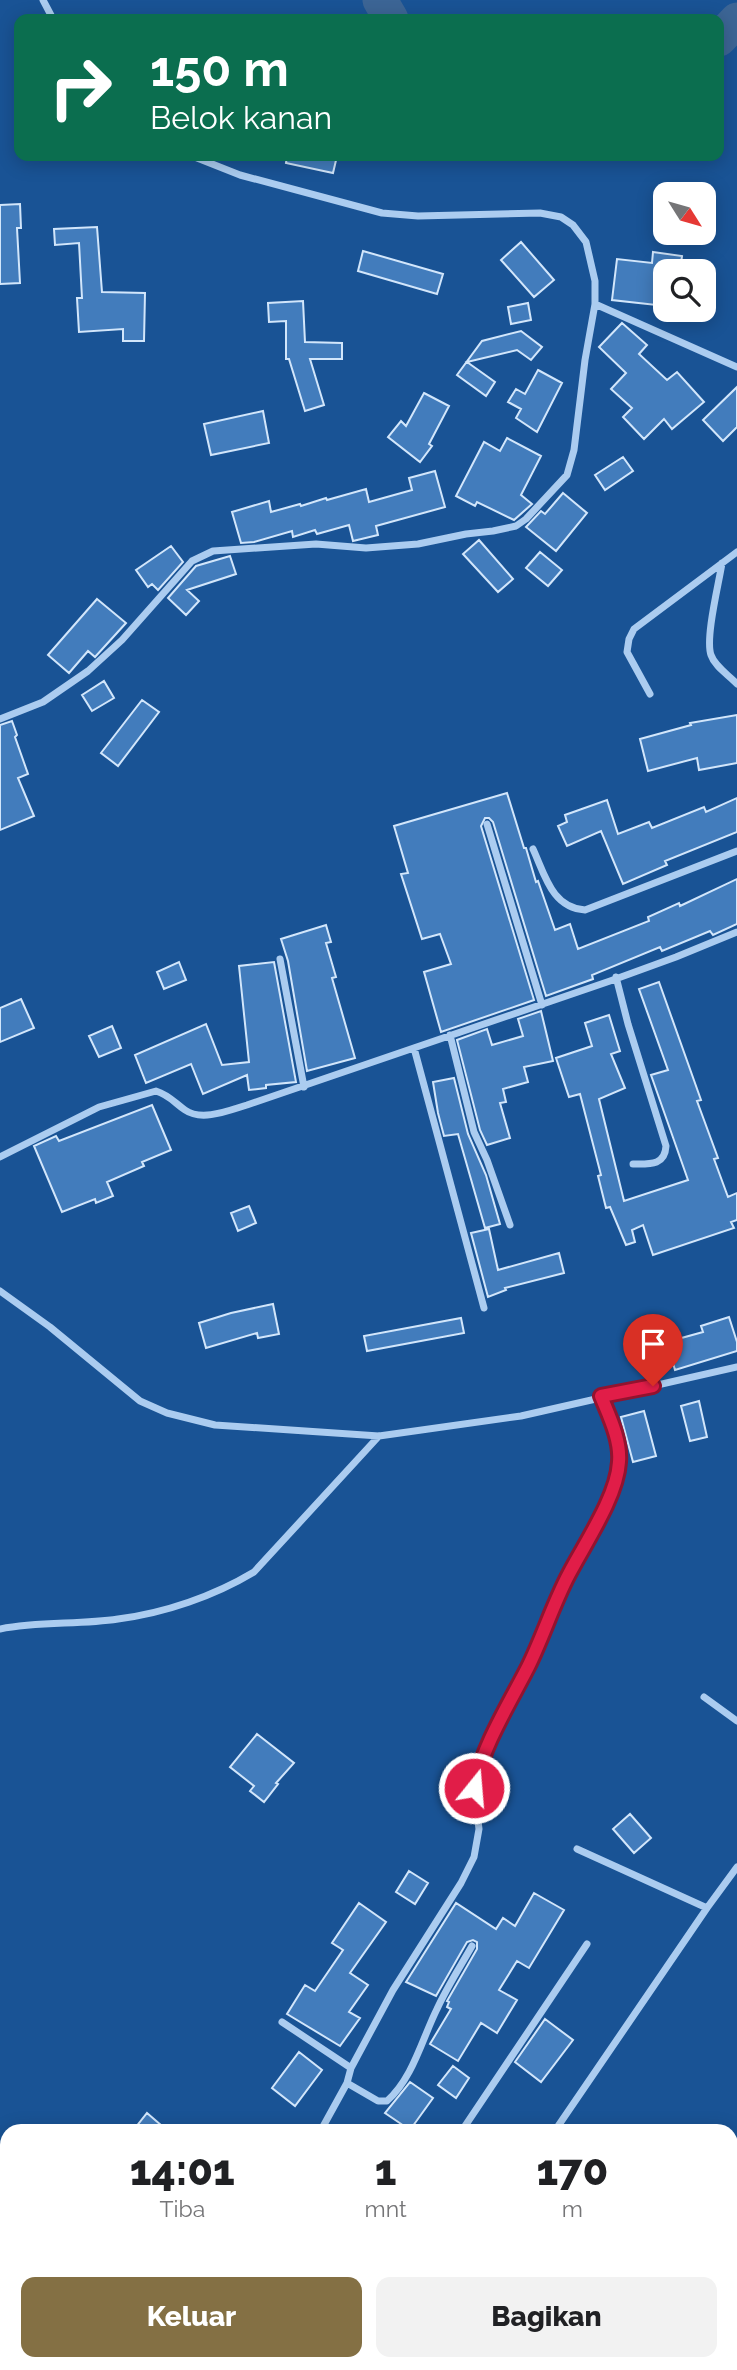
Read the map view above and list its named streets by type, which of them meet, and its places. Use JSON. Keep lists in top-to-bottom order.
{
  "north": "bottom right",
  "page": {
    "turn": ["150 m", "Belok kanan"],
    "eta": [
      "14:01",
      "Tiba",
      "1",
      "mnt",
      "170",
      "m"
    ],
    "buttons": ["Keluar", "Bagikan"]
  }
}
